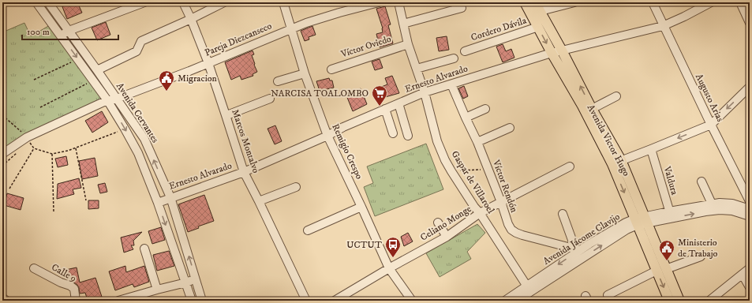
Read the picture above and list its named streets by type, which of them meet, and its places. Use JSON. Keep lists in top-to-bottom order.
{
  "streets": {
    "main road": ["Avenida Victor Hugo"],
    "street": [
      "Cordero Dávila",
      "Pareja Diezcanseco",
      "Víctor Oviedo",
      "Ernesto Alvarado",
      "Augusto Arias",
      "Avenida Cervantes",
      "Marcos Montalvo",
      "Remigio Crespo",
      "Valdura",
      "Gaspar de Villaroel",
      "Víctor Rendón",
      "Celiano Monge",
      "Avenida Jácome Clavijo",
      "Calle 9"
    ]
  },
  "crossings": [
    ["Cordero Dávila", "Avenida Victor Hugo"],
    ["Pareja Diezcanseco", "Avenida Cervantes"],
    ["Pareja Diezcanseco", "Marcos Montalvo"],
    ["Pareja Diezcanseco", "Remigio Crespo"],
    ["Víctor Oviedo", "Gaspar de Villaroel"],
    ["Ernesto Alvarado", "Augusto Arias"],
    ["Ernesto Alvarado", "Avenida Cervantes"],
    ["Ernesto Alvarado", "Avenida Victor Hugo"],
    ["Ernesto Alvarado", "Marcos Montalvo"],
    ["Ernesto Alvarado", "Remigio Crespo"],
    ["Ernesto Alvarado", "Gaspar de Villaroel"],
    ["Ernesto Alvarado", "Víctor Rendón"],
    ["Avenida Victor Hugo", "Avenida Jácome Clavijo"],
    ["Remigio Crespo", "Celiano Monge"],
    ["Valdura", "Avenida Jácome Clavijo"],
    ["Gaspar de Villaroel", "Celiano Monge"],
    ["Gaspar de Villaroel", "Avenida Jácome Clavijo"],
    ["Víctor Rendón", "Celiano Monge"],
    ["Víctor Rendón", "Avenida Jácome Clavijo"]
  ],
  "places": {
    "public building": ["Migracion", "Ministerio de Trabajo"],
    "supermarket": ["NARCISA TOALOMBO"],
    "bus stop": ["UCTUT"]
  },
  "scale_bar": "100 m"
}
